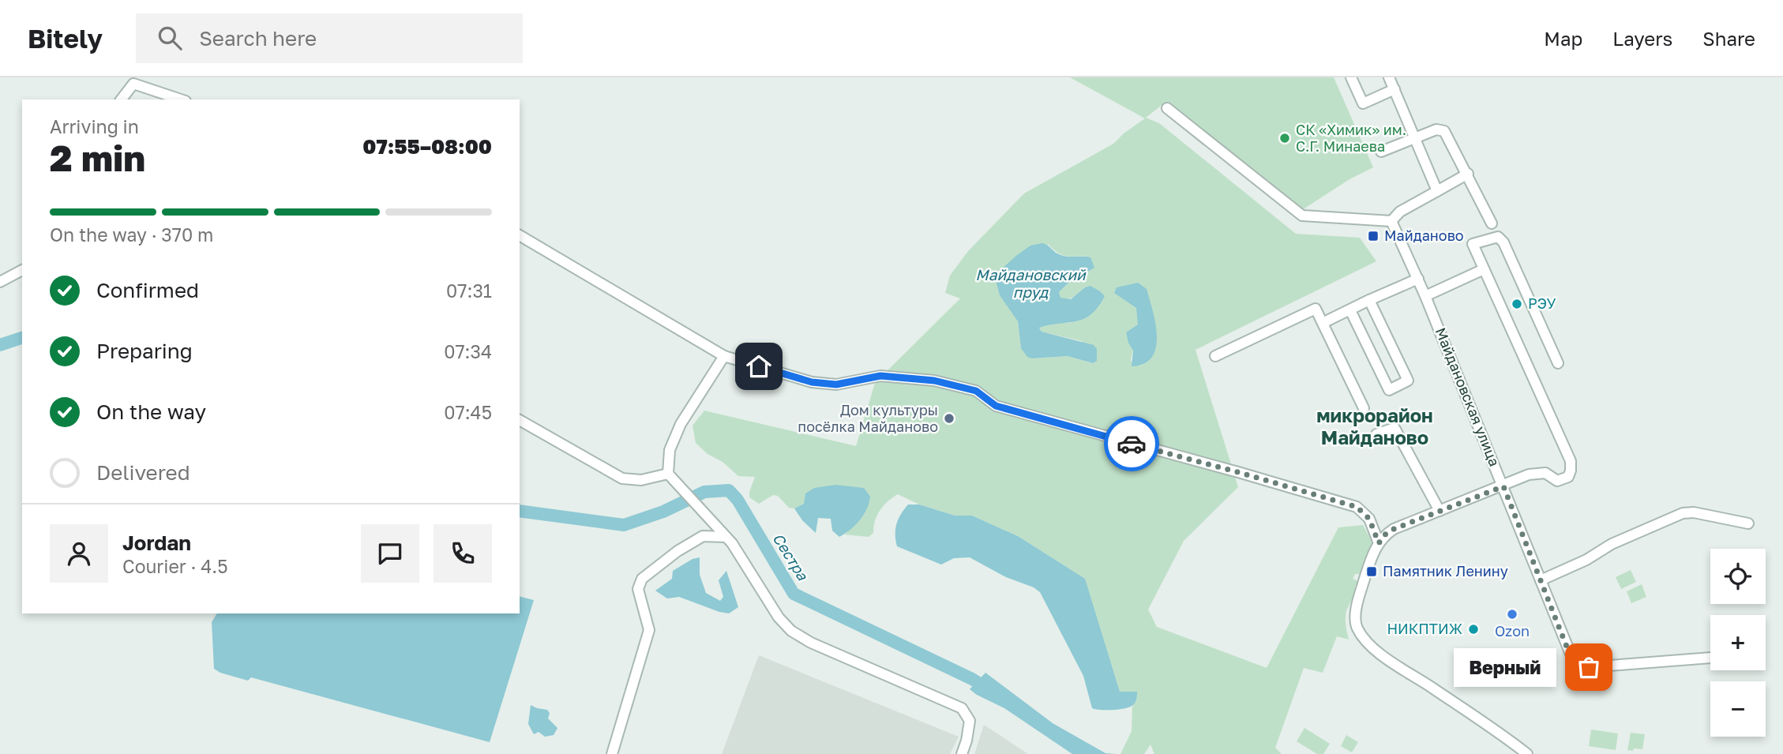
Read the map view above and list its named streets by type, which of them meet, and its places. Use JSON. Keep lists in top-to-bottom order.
{
  "streets": {
    "street": ["Майдановская улица"]
  },
  "districts": ["микрорайон Майданово"],
  "water": ["Майдановский пруд", "Сестра"],
  "places": {
    "other": [
      "СК «Химик» им. С.Г. Минаева",
      "РЭУ",
      "Дом культуры посёлка Майданово",
      "Ozon",
      "НИКПТИЖ",
      "Верный"
    ],
    "transit": ["Майданово", "Памятник Ленину"]
  },
  "page": {
    "header": "Bitely",
    "search": "Search here",
    "nav": ["Map", "Layers", "Share"],
    "heading": ["2 min", "Arriving in", "07:55–08:00"],
    "panel": ["Jordan", "Courier · 4.5"],
    "bar": "On the way · 370 m",
    "list": [
      ["Confirmed", "07:31"],
      ["Preparing", "07:34"],
      ["On the way", "07:45"],
      "Delivered"
    ],
    "map_buttons": ["+", "−"],
    "bubble": "Верный"
  }
}
